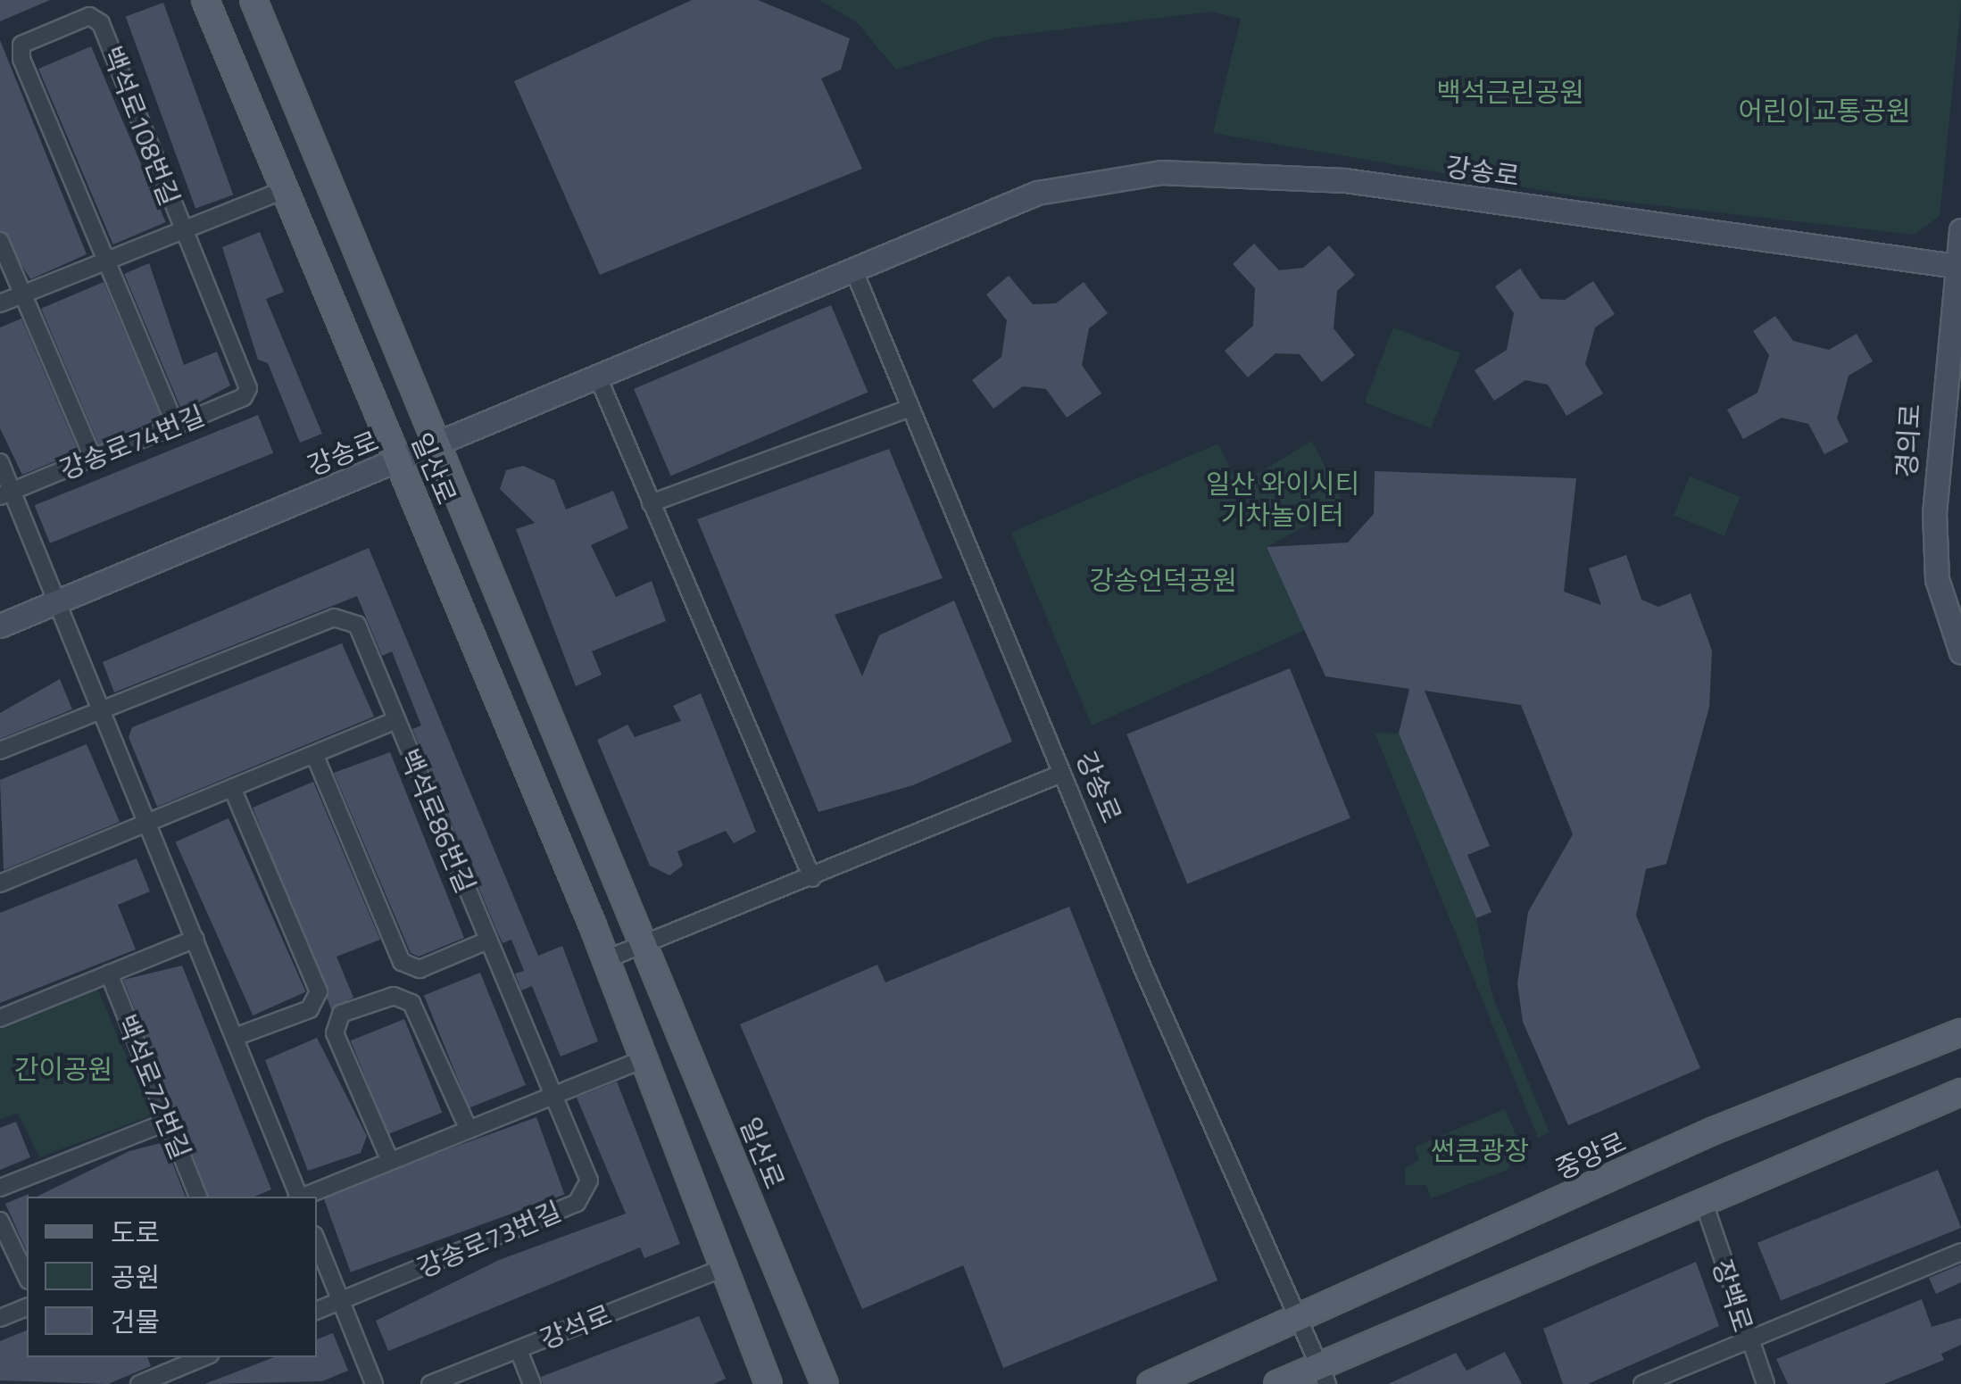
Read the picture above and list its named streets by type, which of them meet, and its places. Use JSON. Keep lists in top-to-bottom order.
{
  "streets": {
    "main road": ["일산로", "중앙로"],
    "street": [
      "백석로108번길",
      "강송로",
      "경의로",
      "강송로74번길",
      "백석로86번길",
      "백석로72번길",
      "강송로73번길",
      "장백로",
      "강석로"
    ]
  },
  "crossings": [
    ["백석로108번길", "강송로74번길"],
    ["백석로108번길", "일산로"],
    ["강송로", "경의로"],
    ["강송로", "일산로"],
    ["강송로", "중앙로"],
    ["일산로", "강석로"]
  ],
  "parks": [
    "백석근린공원",
    "어린이교통공원",
    "일산 와이시티 기차놀이터",
    "강송언덕공원",
    "간이공원",
    "썬큰광장"
  ],
  "legend": ["도로", "공원", "건물"]
}
